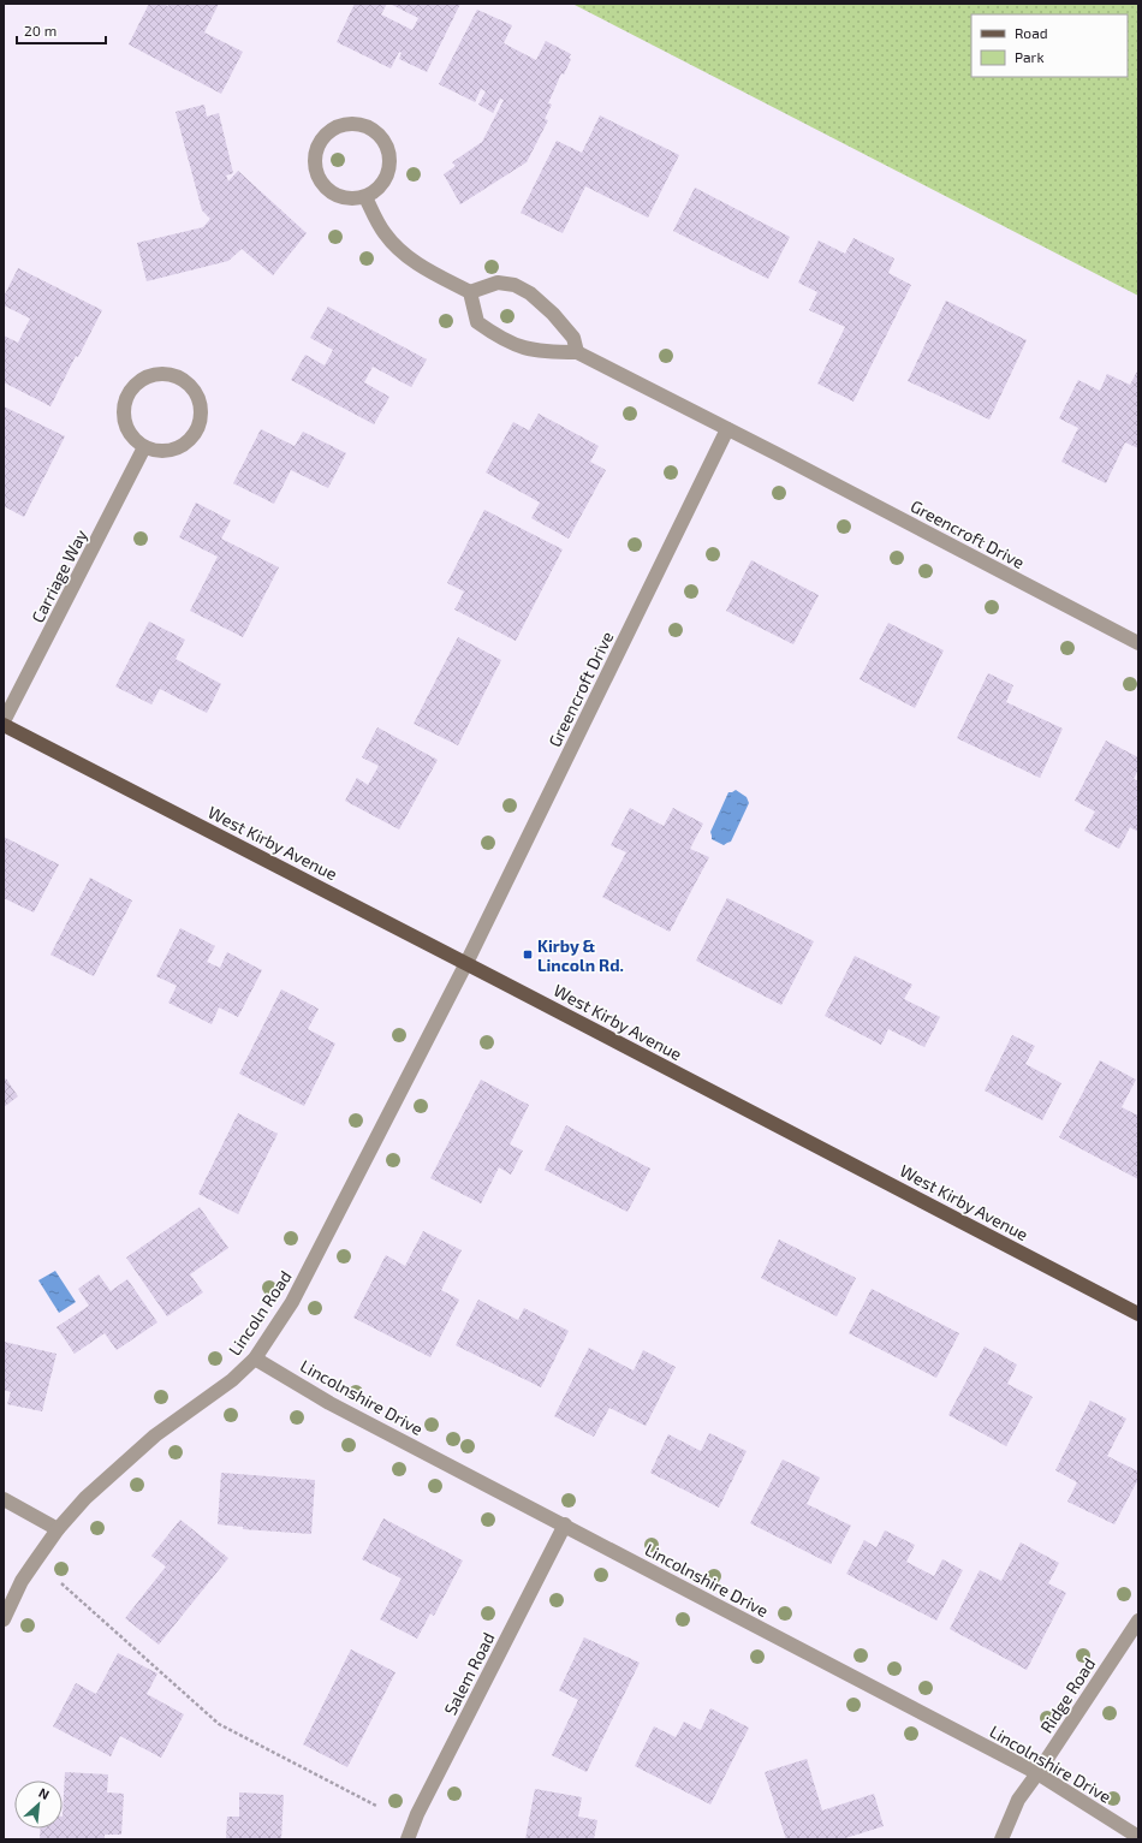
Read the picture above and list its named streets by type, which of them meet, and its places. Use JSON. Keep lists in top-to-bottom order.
{
  "streets": {
    "main road": ["West Kirby Avenue"],
    "street": [
      "Greencroft Drive",
      "Carriage Way",
      "Lincoln Road",
      "Lincolnshire Drive",
      "Salem Road",
      "Ridge Road"
    ]
  },
  "crossings": [
    ["Greencroft Drive", "West Kirby Avenue"],
    ["Greencroft Drive", "Lincoln Road"],
    ["Carriage Way", "West Kirby Avenue"],
    ["West Kirby Avenue", "Lincoln Road"],
    ["Lincoln Road", "Lincolnshire Drive"],
    ["Lincolnshire Drive", "Salem Road"],
    ["Lincolnshire Drive", "Ridge Road"]
  ],
  "places": {
    "transit": ["Kirby & Lincoln Rd."]
  },
  "legend": ["Road", "Park"],
  "scale_bar": "20 m",
  "north": "top right"
}
